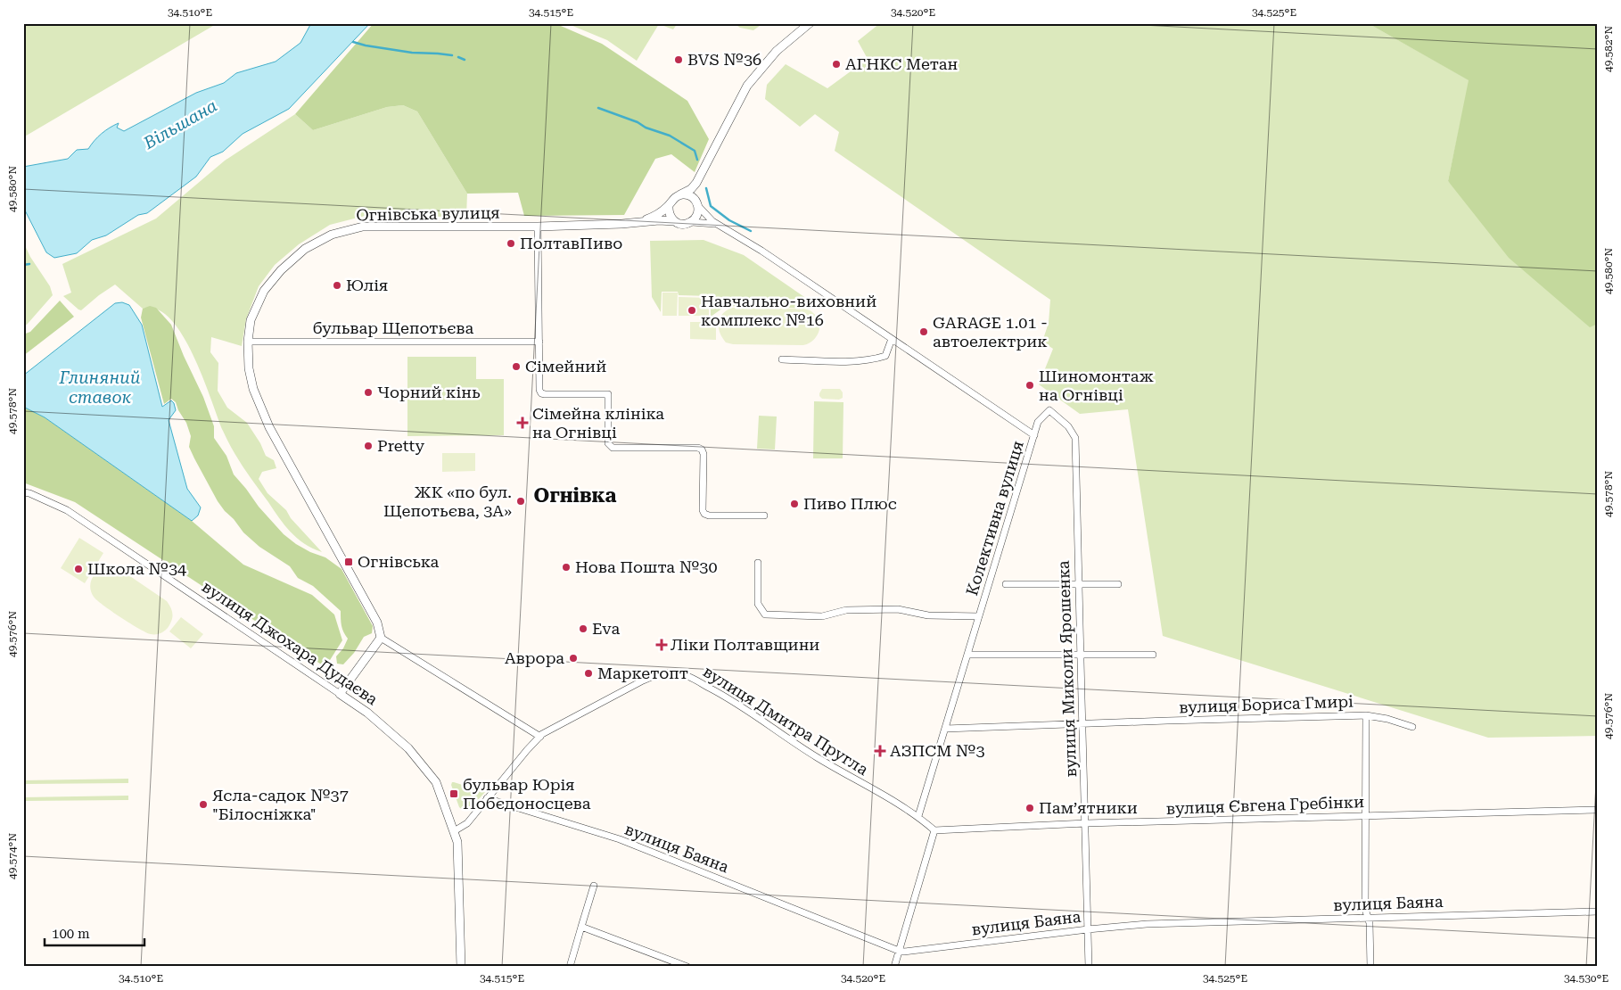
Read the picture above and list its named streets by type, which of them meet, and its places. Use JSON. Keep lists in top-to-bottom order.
{
  "streets": {
    "street": [
      "Огнівська вулиця",
      "бульвар Щепотьєва",
      "Колективна вулиця",
      "вулиця Джохара Дудаєва",
      "вулиця Миколи Ярошенка",
      "вулиця Бориса Гмирі",
      "вулиця Дмитра Пругла",
      "вулиця Євгена Гребінки",
      "вулиця Баяна"
    ]
  },
  "crossings": [
    ["Огнівська вулиця", "бульвар Щепотьєва"],
    ["Огнівська вулиця", "Колективна вулиця"],
    ["Колективна вулиця", "вулиця Миколи Ярошенка"],
    ["Колективна вулиця", "вулиця Бориса Гмирі"],
    ["Колективна вулиця", "вулиця Дмитра Пругла"],
    ["вулиця Джохара Дудаєва", "вулиця Дмитра Пругла"],
    ["вулиця Миколи Ярошенка", "вулиця Бориса Гмирі"],
    ["вулиця Миколи Ярошенка", "вулиця Євгена Гребінки"],
    ["вулиця Миколи Ярошенка", "вулиця Баяна"],
    ["вулиця Бориса Гмирі", "вулиця Євгена Гребінки"],
    ["вулиця Бориса Гмирі", "вулиця Баяна"],
    ["вулиця Дмитра Пругла", "вулиця Євгена Гребінки"],
    ["вулиця Дмитра Пругла", "вулиця Баяна"]
  ],
  "districts": ["Огнівка"],
  "water": ["Вільшана", "Глиняний ставок"],
  "places": {
    "other": [
      "BVS №36",
      "АГНКС Метан",
      "ПолтавПиво",
      "Юлія",
      "Навчально-виховний комплекс №16",
      "GARAGE 1.01 - автоелектрик",
      "Сімейний",
      "Шиномонтаж на Огнівці",
      "Чорний кінь",
      "Pretty",
      "ЖК «по бул. Щепотьєва, 3А»",
      "Пиво Плюс",
      "Нова Пошта №30",
      "Школа №34",
      "Eva",
      "Аврора",
      "Маркетопт",
      "Ясла-садок №37 \"Білосніжка\"",
      "Памʼятники"
    ],
    "health": ["Сімейна клініка на Огнівці", "Ліки Полтавщини", "АЗПСМ №3"],
    "transit": ["Огнівська", "бульвар Юрія Побєдоносцева"]
  },
  "scale_bar": "100 m",
  "coordinates": [
    "34.510°E",
    "34.515°E",
    "34.520°E",
    "34.525°E",
    "49.582°N",
    "49.580°N",
    "49.578°N",
    "49.576°N",
    "49.574°N",
    "34.530°E"
  ]
}
